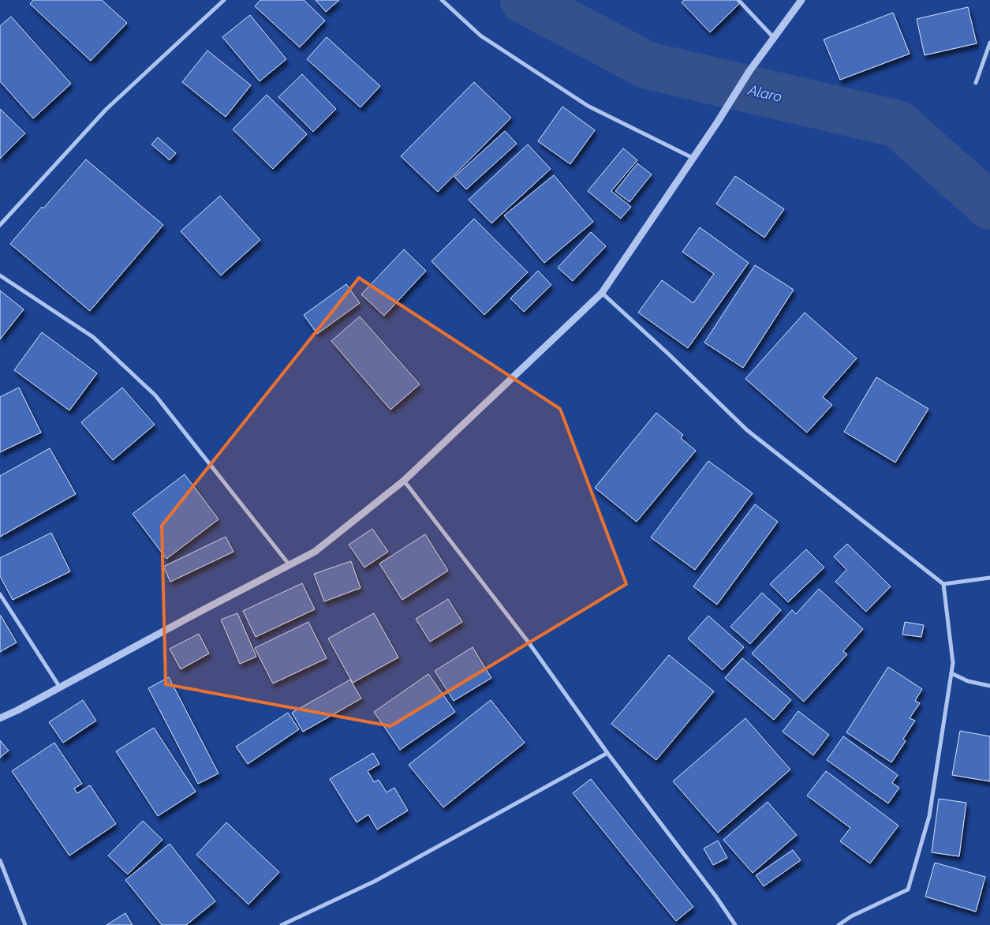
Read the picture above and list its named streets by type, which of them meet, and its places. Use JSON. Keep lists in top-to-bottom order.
{
  "water": ["Alaro"]
}
